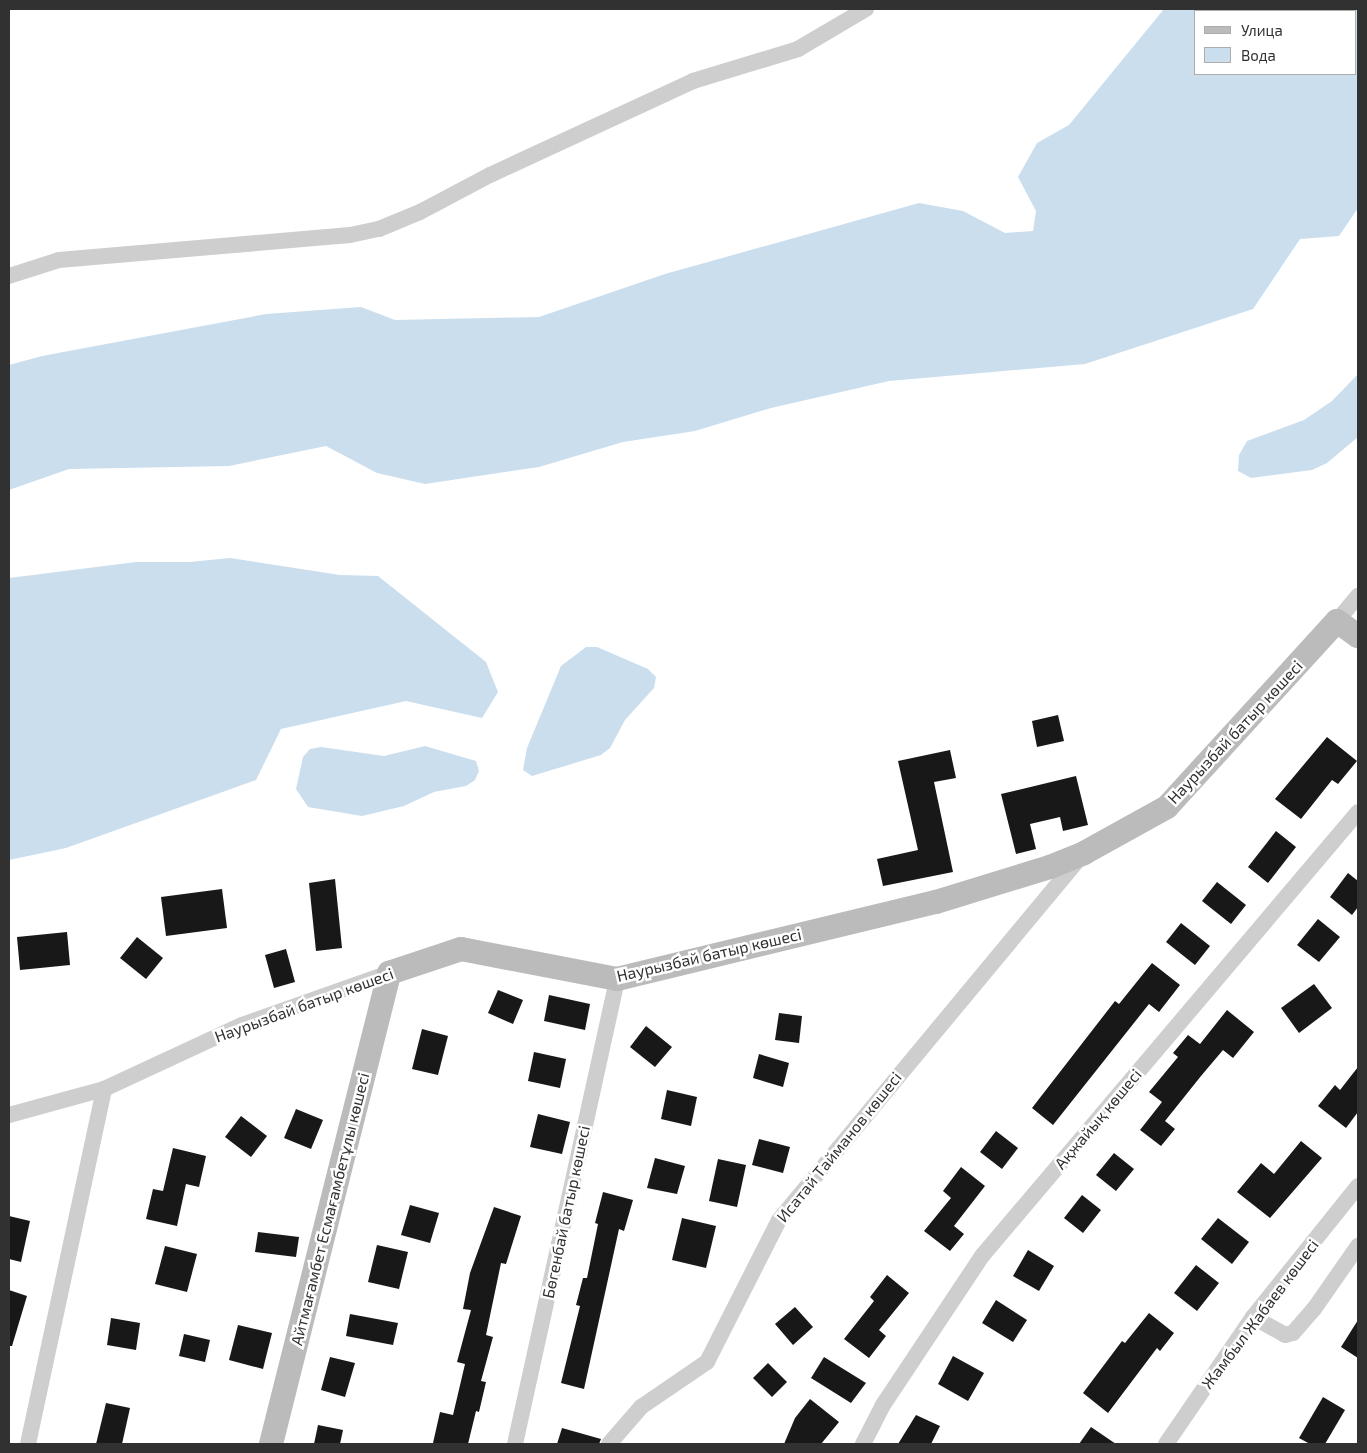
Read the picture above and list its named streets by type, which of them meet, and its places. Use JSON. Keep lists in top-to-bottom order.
{
  "streets": {
    "street": [
      "Наурызбай батыр көшесі",
      "Ақжайық көшесі",
      "Исатай Тайманов көшесі",
      "Айтмағамбет Есмағамбетұлы көшесі",
      "Бөгенбай батыр көшесі",
      "Жамбыл Жабаев көшесі"
    ]
  },
  "crossings": [
    ["Наурызбай батыр көшесі", "Исатай Тайманов көшесі"],
    ["Наурызбай батыр көшесі", "Айтмағамбет Есмағамбетұлы көшесі"],
    ["Наурызбай батыр көшесі", "Бөгенбай батыр көшесі"]
  ],
  "legend": ["Улица", "Вода"]
}
